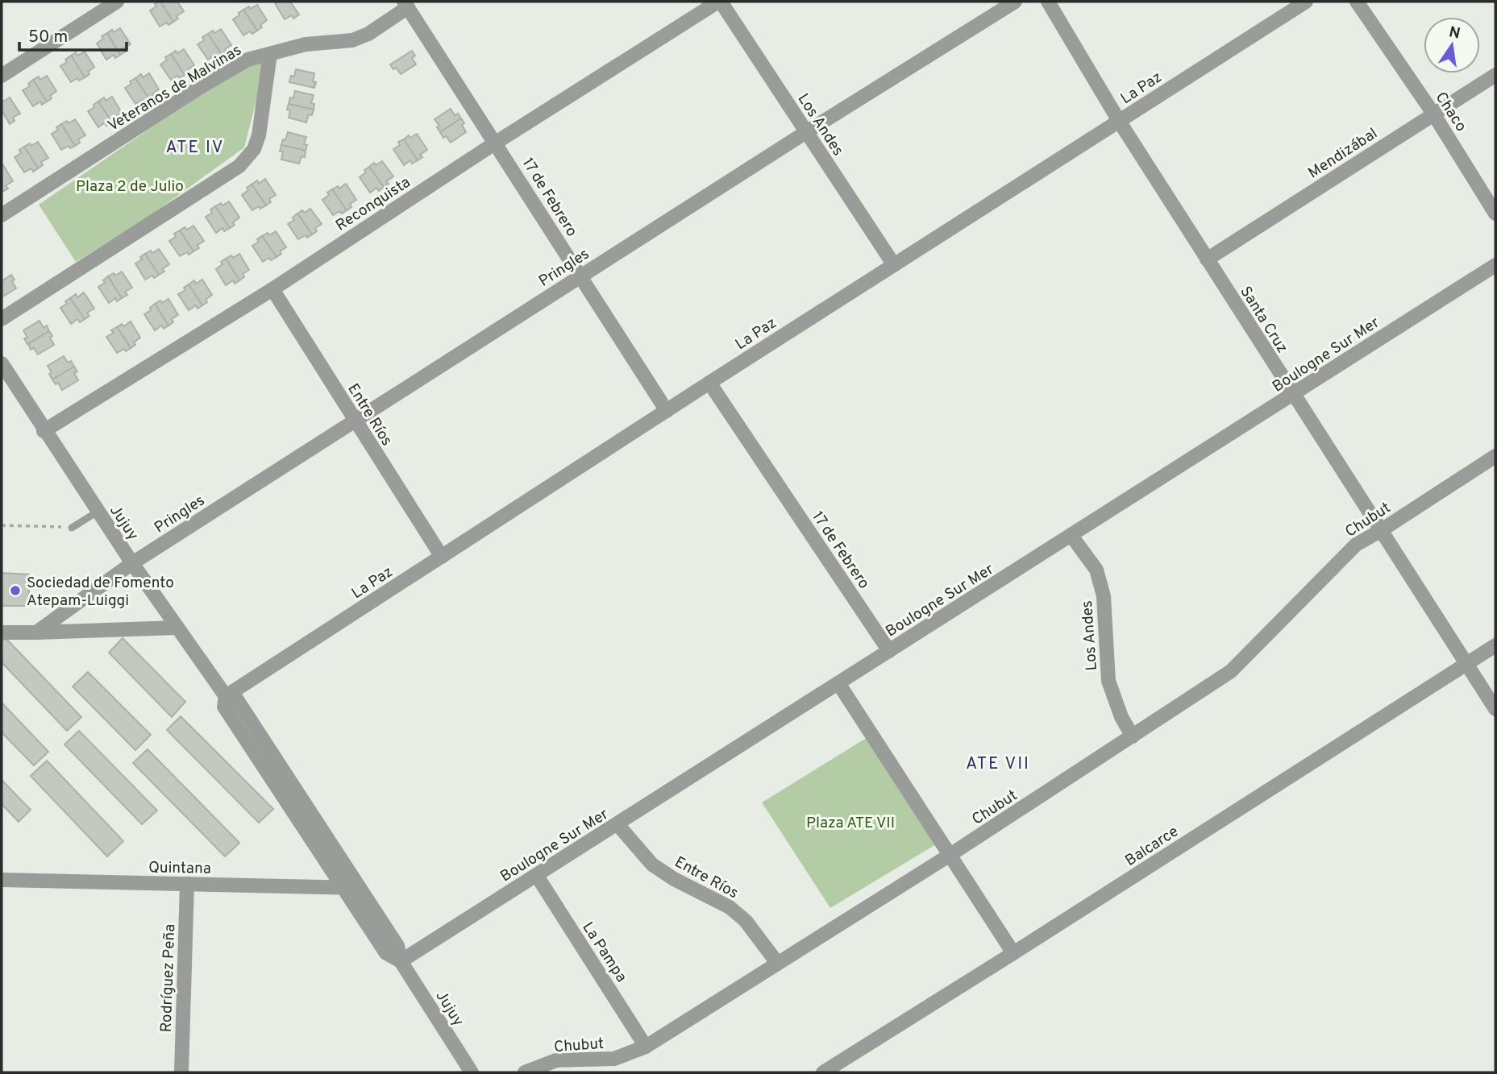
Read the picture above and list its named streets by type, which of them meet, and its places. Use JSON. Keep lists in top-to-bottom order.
{
  "streets": {
    "street": [
      "Veteranos de Malvinas",
      "La Paz",
      "Chaco",
      "Los Andes",
      "Mendizábal",
      "17 de Febrero",
      "Reconquista",
      "Pringles",
      "Santa Cruz",
      "Boulogne Sur Mer",
      "Entre Ríos",
      "Chubut",
      "Jujuy",
      "Balcarce",
      "Quintana",
      "La Pampa",
      "Rodríguez Peña"
    ]
  },
  "crossings": [
    ["Veteranos de Malvinas", "17 de Febrero"],
    ["La Paz", "Los Andes"],
    ["La Paz", "17 de Febrero"],
    ["La Paz", "Santa Cruz"],
    ["La Paz", "Entre Ríos"],
    ["La Paz", "Jujuy"],
    ["Chaco", "Mendizábal"],
    ["Los Andes", "Reconquista"],
    ["Los Andes", "Pringles"],
    ["Los Andes", "Boulogne Sur Mer"],
    ["Los Andes", "Chubut"],
    ["Mendizábal", "Santa Cruz"],
    ["17 de Febrero", "Reconquista"],
    ["17 de Febrero", "Pringles"],
    ["17 de Febrero", "Boulogne Sur Mer"],
    ["Reconquista", "Entre Ríos"],
    ["Reconquista", "Jujuy"],
    ["Pringles", "Entre Ríos"],
    ["Pringles", "Jujuy"],
    ["Santa Cruz", "Boulogne Sur Mer"],
    ["Santa Cruz", "Chubut"],
    ["Santa Cruz", "Balcarce"],
    ["Boulogne Sur Mer", "Entre Ríos"],
    ["Boulogne Sur Mer", "Jujuy"],
    ["Boulogne Sur Mer", "La Pampa"],
    ["Entre Ríos", "Chubut"],
    ["Chubut", "La Pampa"],
    ["Quintana", "Rodríguez Peña"]
  ],
  "districts": ["ATE IV", "ATE VII"],
  "parks": ["Plaza 2 de Julio", "Plaza ATE VII"],
  "places": ["Sociedad de Fomento Atepam-Luiggi"],
  "scale_bar": "50 m",
  "north": "top"
}
